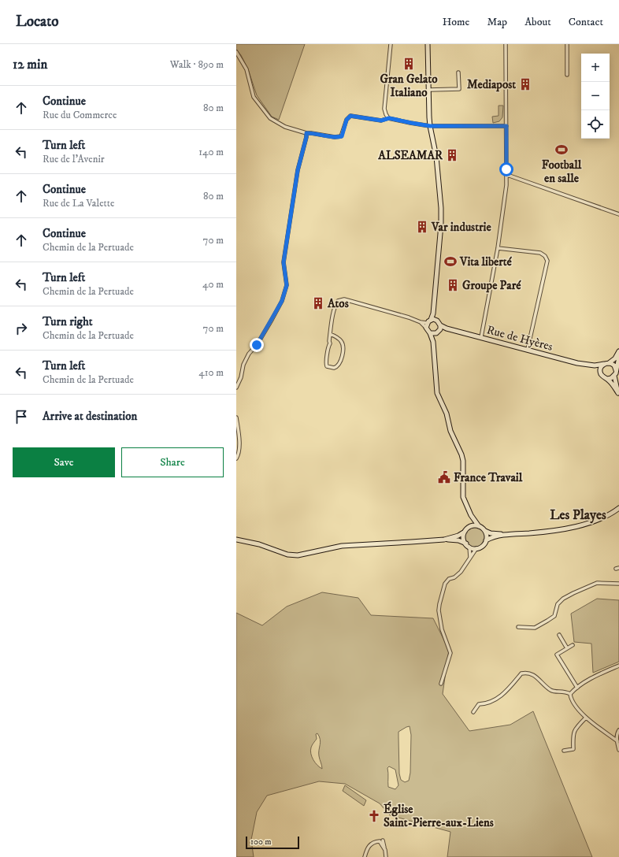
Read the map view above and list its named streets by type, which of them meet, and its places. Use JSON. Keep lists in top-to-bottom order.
{
  "streets": {
    "street": ["Rue de Hyères"]
  },
  "districts": ["Les Playes"],
  "places": {
    "building": [
      "Gran Gelato Italiano",
      "Mediapost",
      "ALSEAMAR",
      "Var industrie",
      "Groupe Paré",
      "Atos"
    ],
    "sports": ["Football en salle", "Vita liberté"],
    "public building": ["France Travail"],
    "church": ["Église Saint-Pierre-aux-Liens"]
  },
  "scale_bar": "100 m",
  "page": {
    "header": "Locato",
    "nav": [
      "Home",
      "Map",
      "About",
      "Contact"
    ],
    "heading": ["12 min", "Walk · 890 m"],
    "map_buttons": ["+", "−"],
    "list": [
      ["Continue", "Rue du Commerce", "80 m"],
      ["Turn left", "Rue de l'Avenir", "140 m"],
      ["Continue", "Rue de La Valette", "80 m"],
      ["Continue", "Chemin de la Pertuade", "70 m"],
      ["Turn left", "Chemin de la Pertuade", "40 m"],
      ["Turn right", "Chemin de la Pertuade", "70 m"],
      ["Turn left", "Chemin de la Pertuade", "410 m"],
      "Arrive at destination"
    ],
    "buttons": ["Save", "Share"],
    "scale": "100 m"
  }
}
